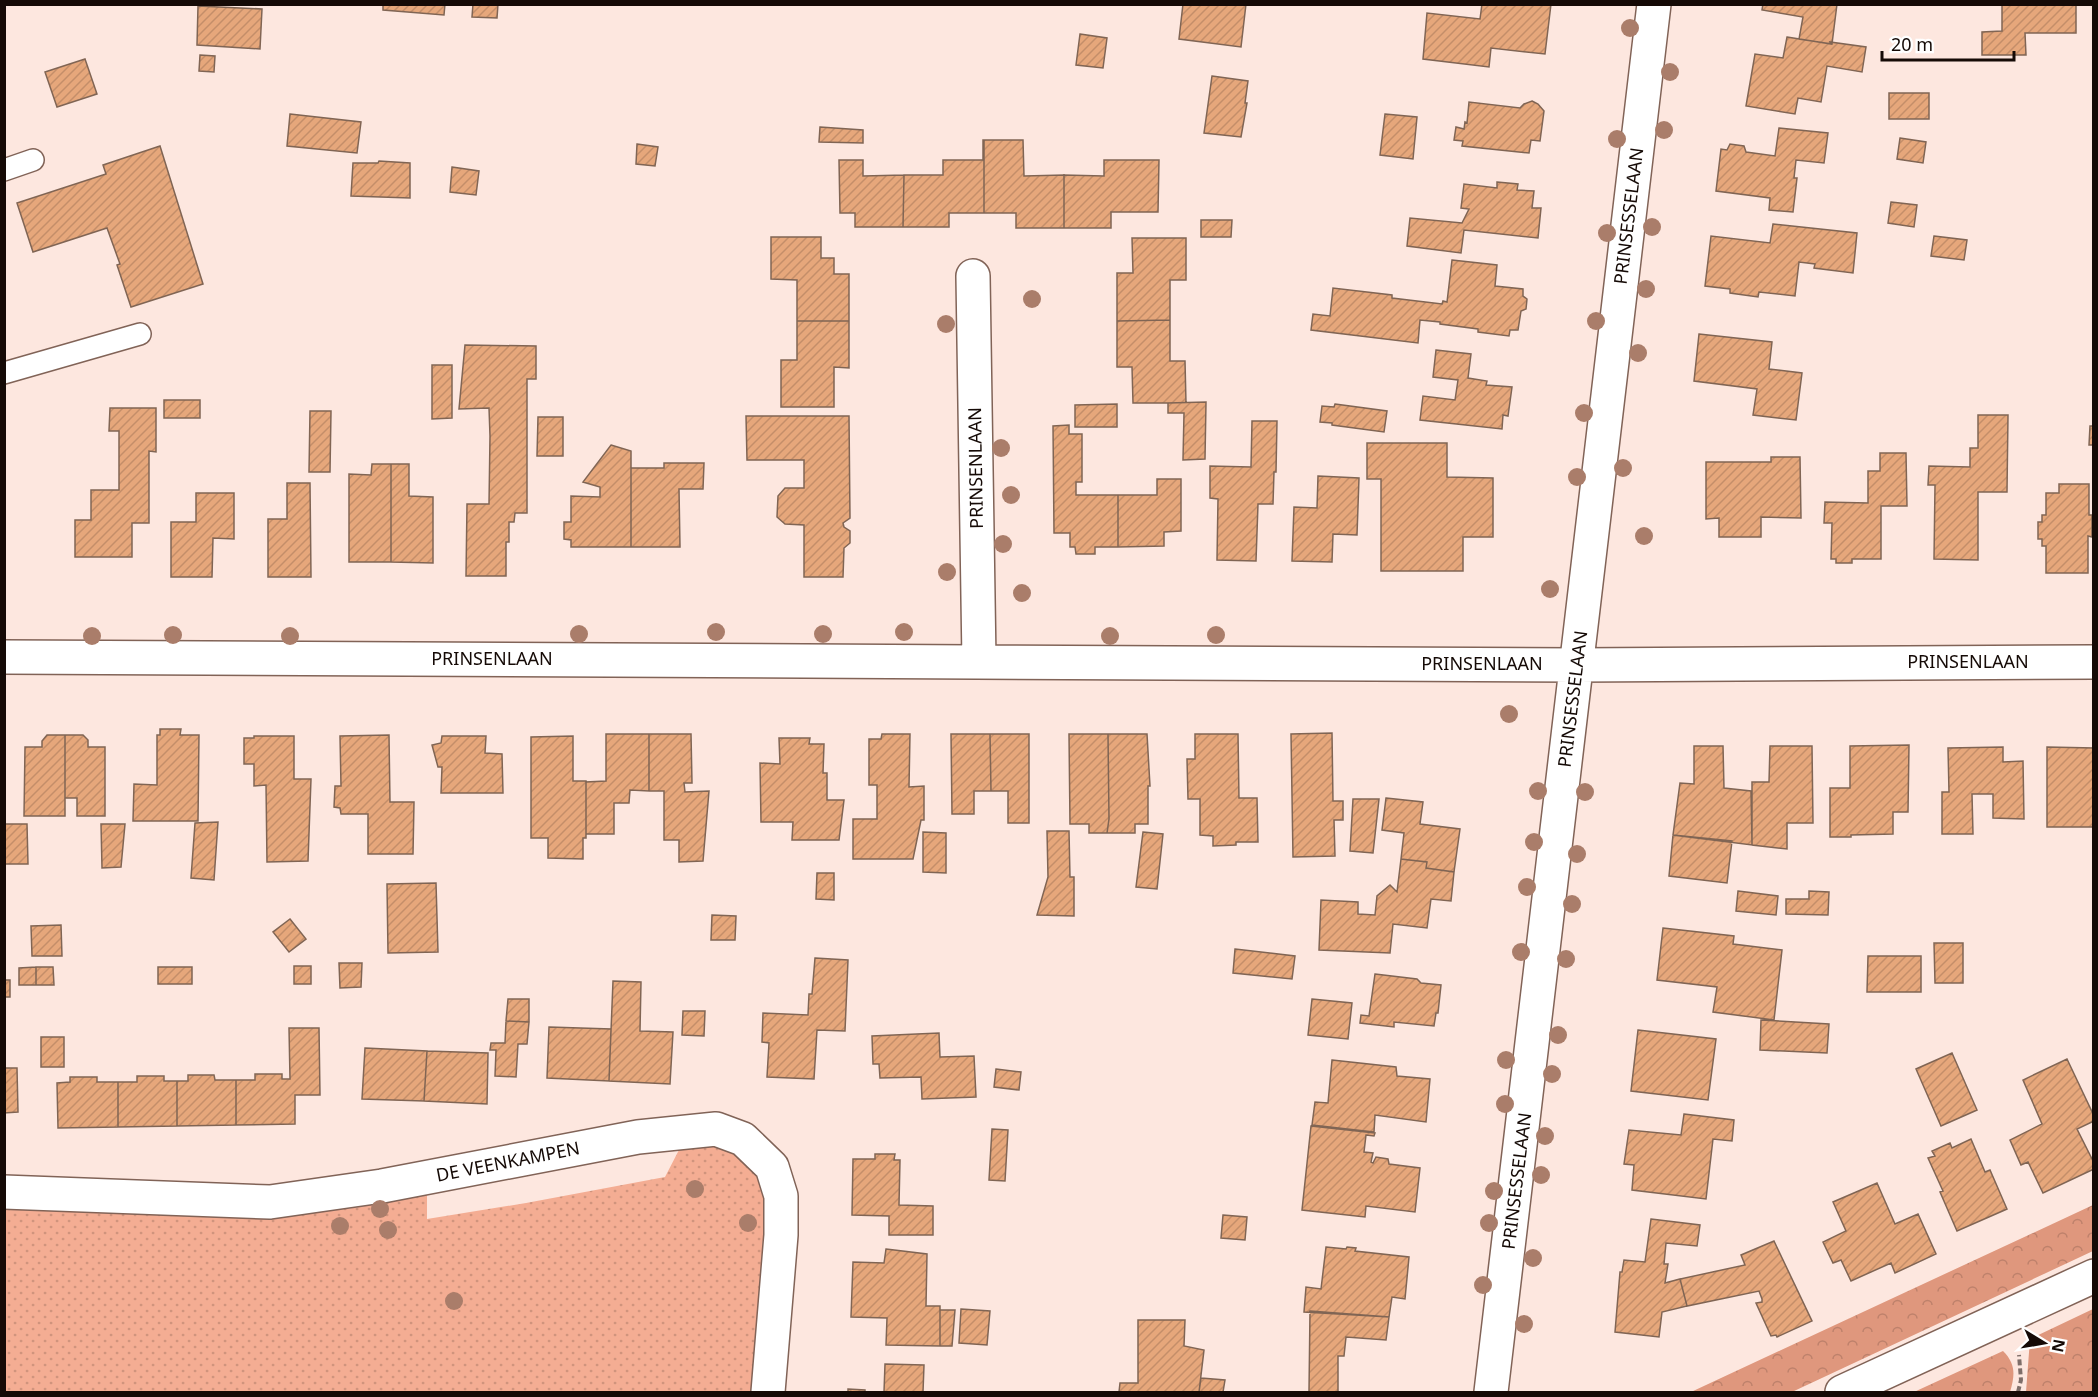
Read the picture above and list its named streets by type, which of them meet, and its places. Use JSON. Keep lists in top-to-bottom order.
{
  "streets": {
    "street": ["PRINSESSELAAN", "PRINSENLAAN", "DE VEENKAMPEN"]
  },
  "crossings": [
    ["PRINSESSELAAN", "PRINSENLAAN"]
  ],
  "scale_bar": "20 m",
  "north": "right"
}
